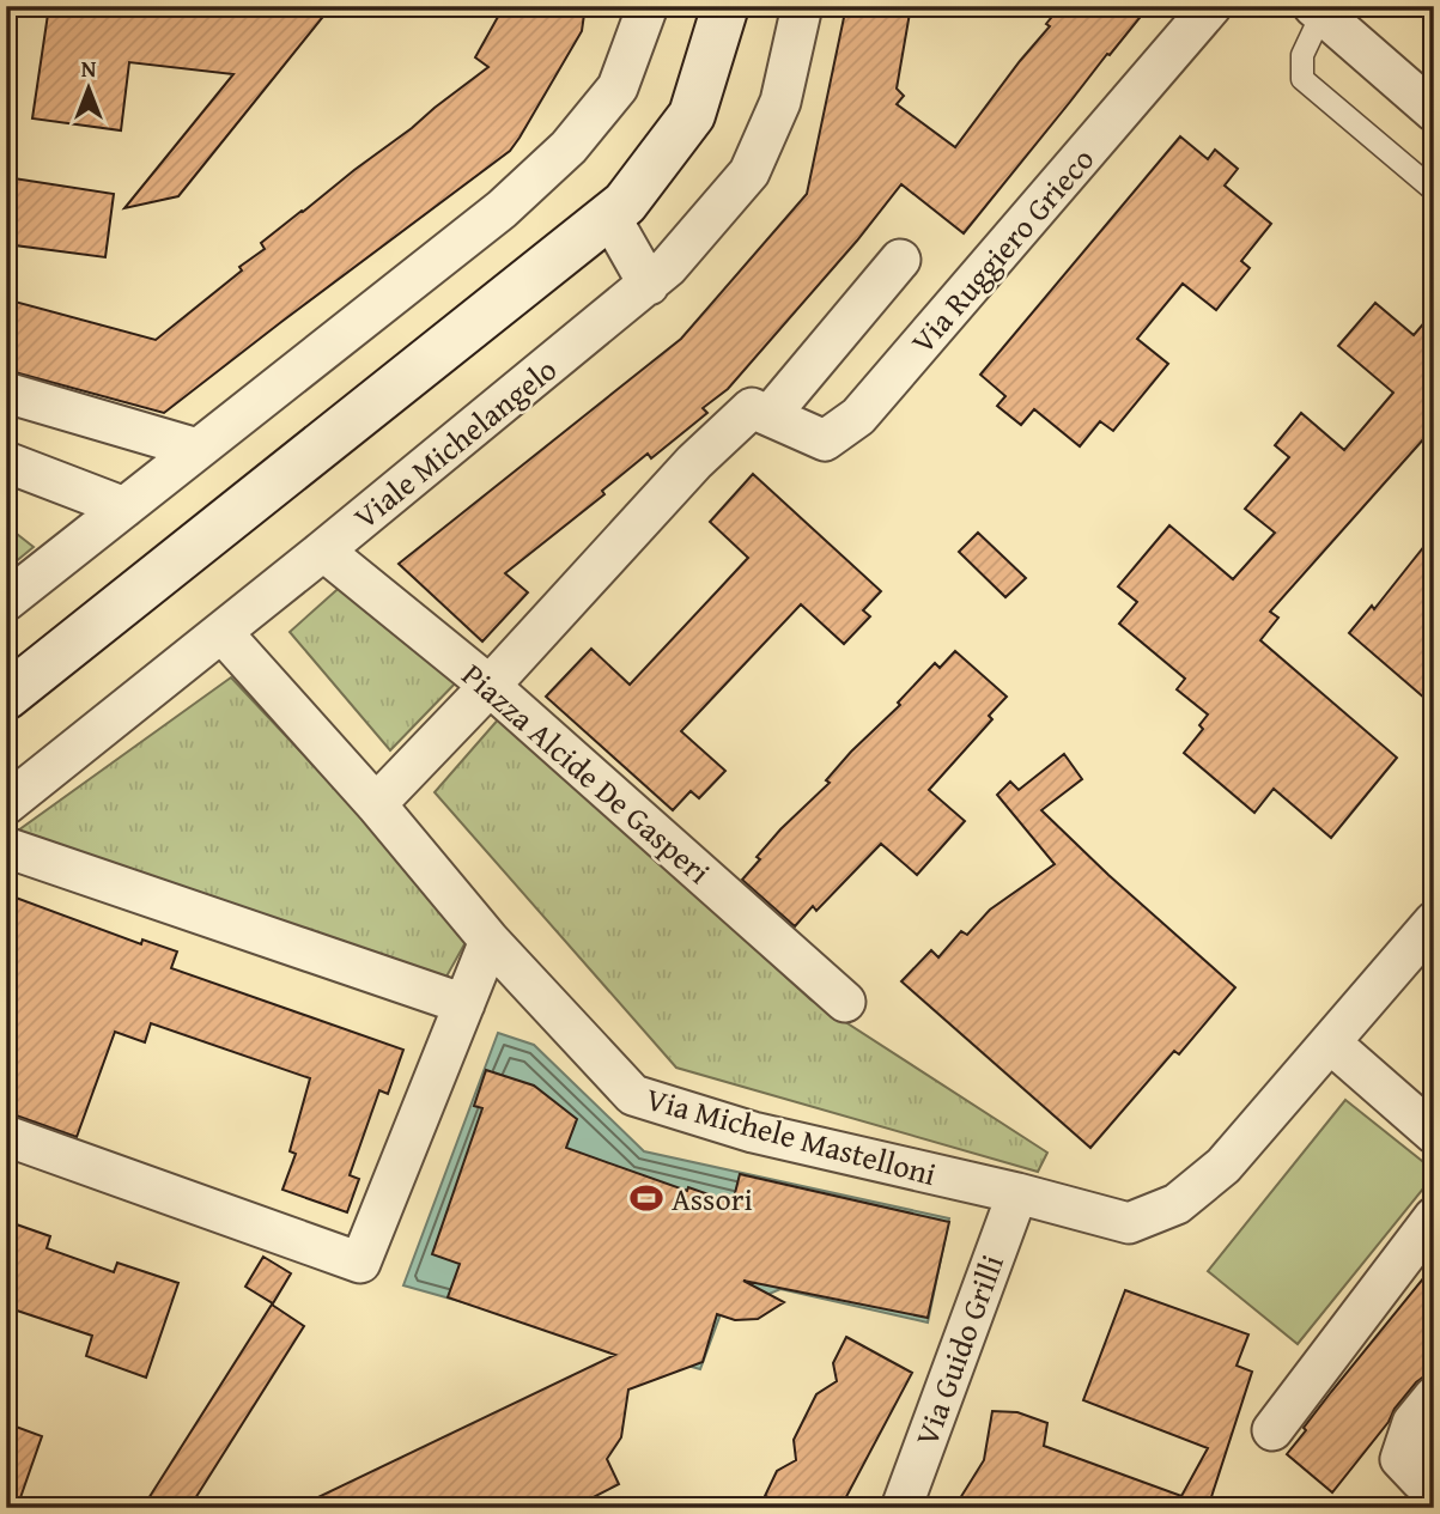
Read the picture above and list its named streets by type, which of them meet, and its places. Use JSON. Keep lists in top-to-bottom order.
{
  "streets": {
    "street": [
      "Via Ruggiero Grieco",
      "Viale Michelangelo",
      "Piazza Alcide De Gasperi",
      "Via Michele Mastelloni",
      "Via Guido Grilli"
    ]
  },
  "crossings": [
    ["Viale Michelangelo", "Piazza Alcide De Gasperi"],
    ["Viale Michelangelo", "Via Michele Mastelloni"],
    ["Via Michele Mastelloni", "Via Guido Grilli"]
  ],
  "places": {
    "sports": ["Assori"]
  },
  "north": "top"
}
